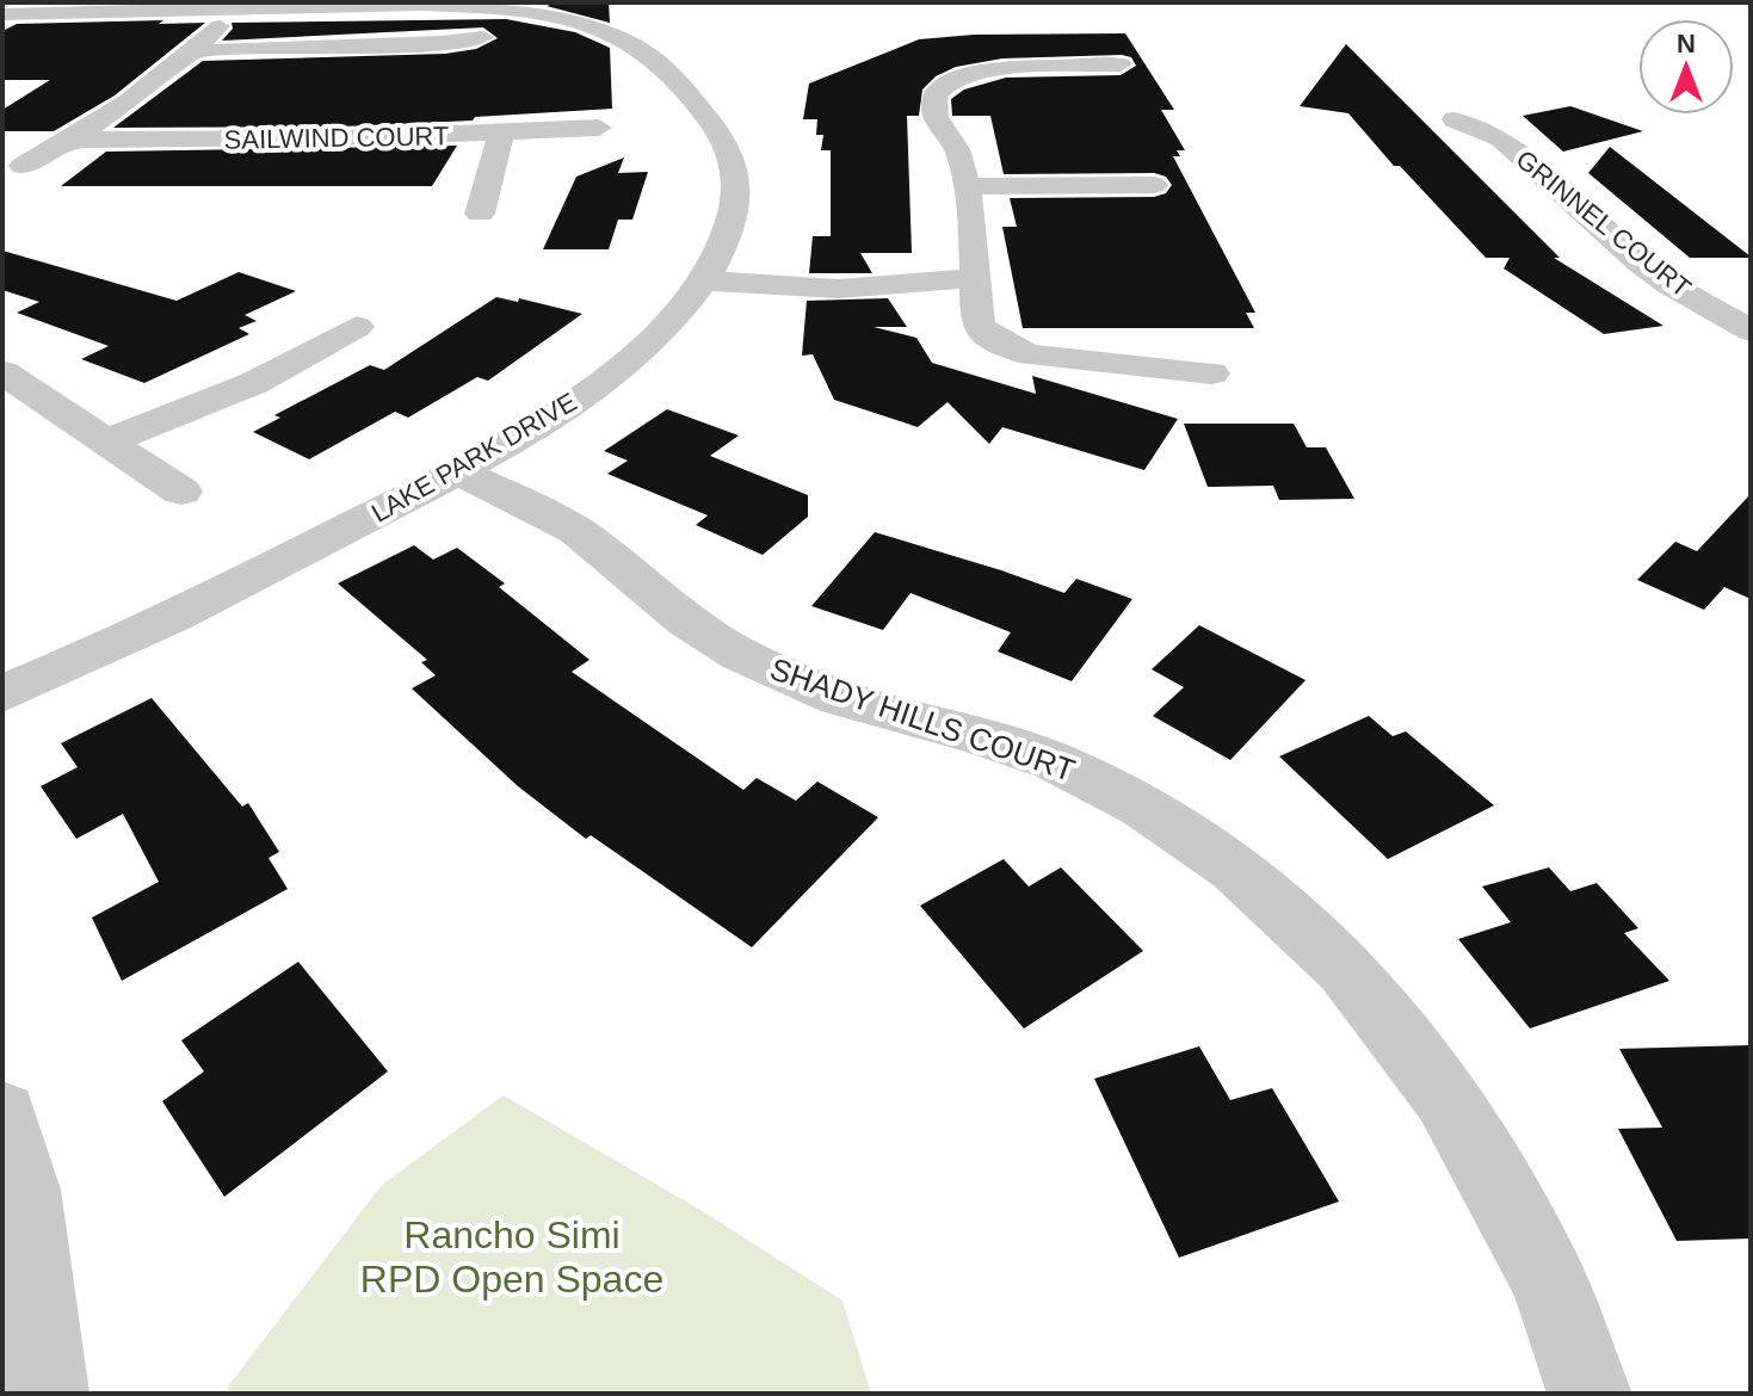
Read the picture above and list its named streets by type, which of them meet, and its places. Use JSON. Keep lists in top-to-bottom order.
{
  "streets": {
    "street": [
      "SAILWIND COURT",
      "GRINNEL COURT",
      "LAKE PARK DRIVE",
      "SHADY HILLS COURT"
    ]
  },
  "crossings": [
    ["LAKE PARK DRIVE", "SHADY HILLS COURT"]
  ],
  "parks": ["Rancho Simi RPD Open Space"],
  "north": "top"
}
